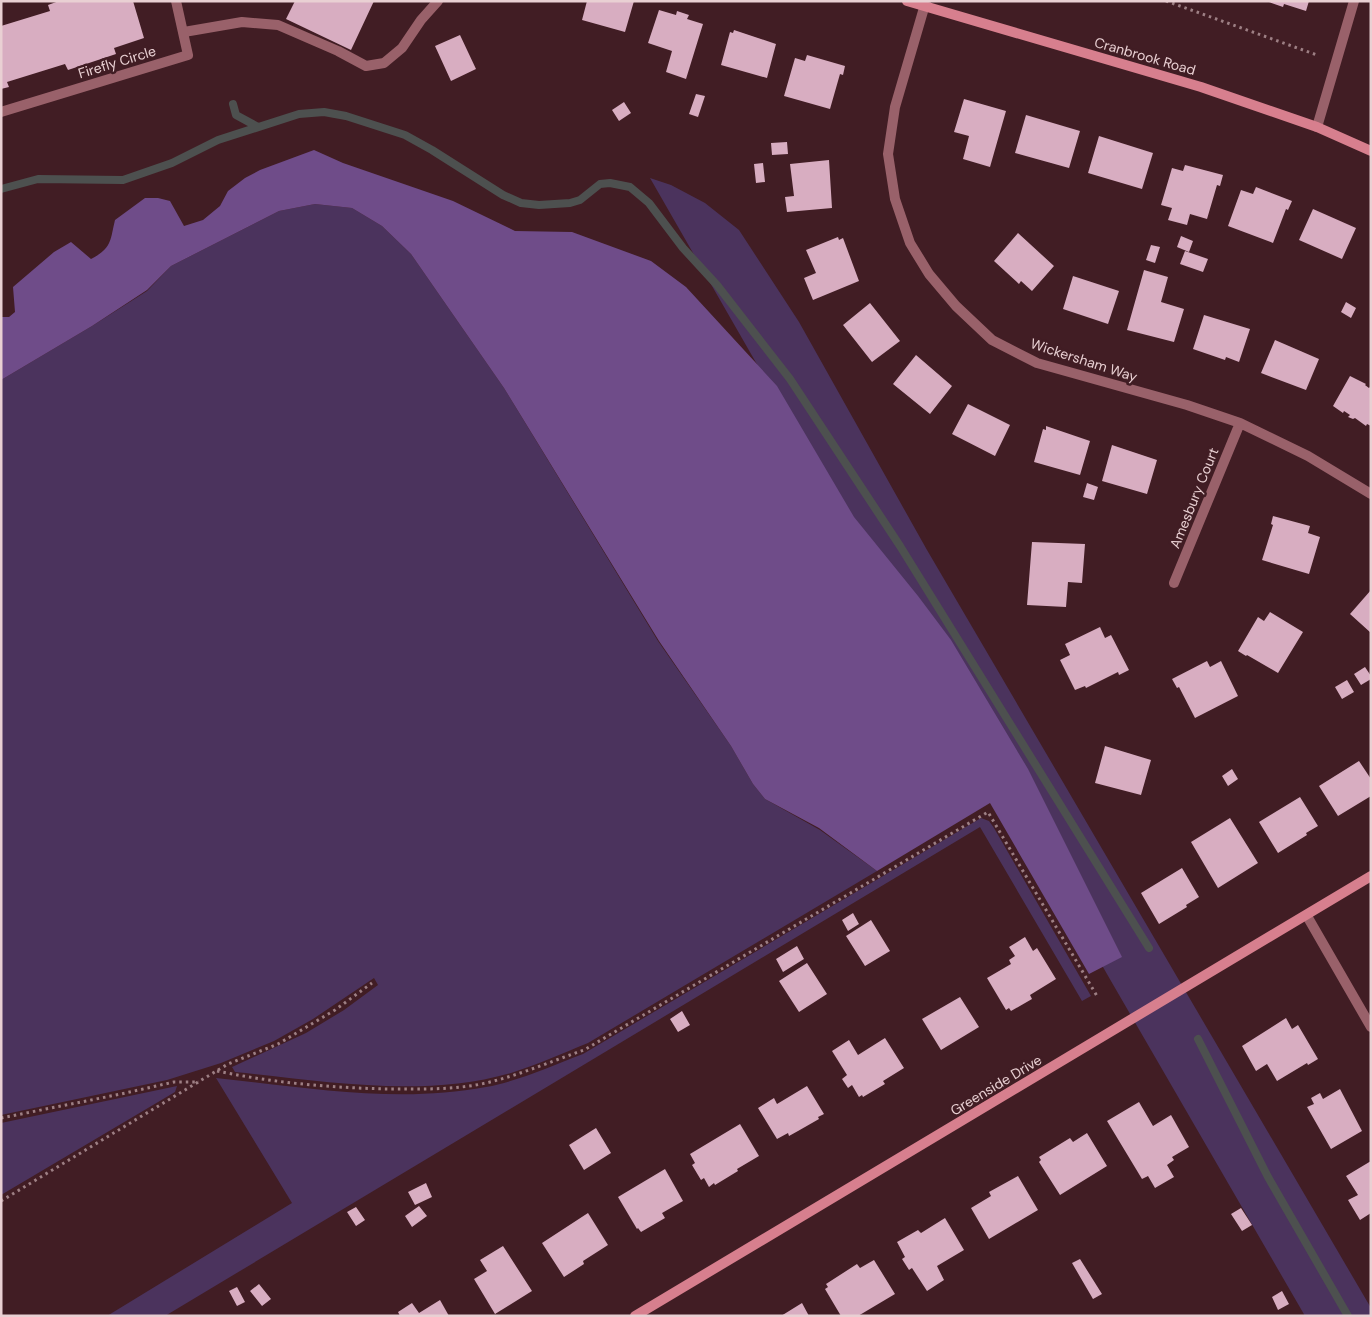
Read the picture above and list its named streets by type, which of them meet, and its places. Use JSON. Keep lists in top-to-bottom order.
{
  "streets": {
    "street": [
      "Cranbrook Road",
      "Firefly Circle",
      "Wickersham Way",
      "Amesbury Court",
      "Greenside Drive"
    ]
  },
  "crossings": [
    ["Cranbrook Road", "Wickersham Way"],
    ["Wickersham Way", "Amesbury Court"]
  ]
}
